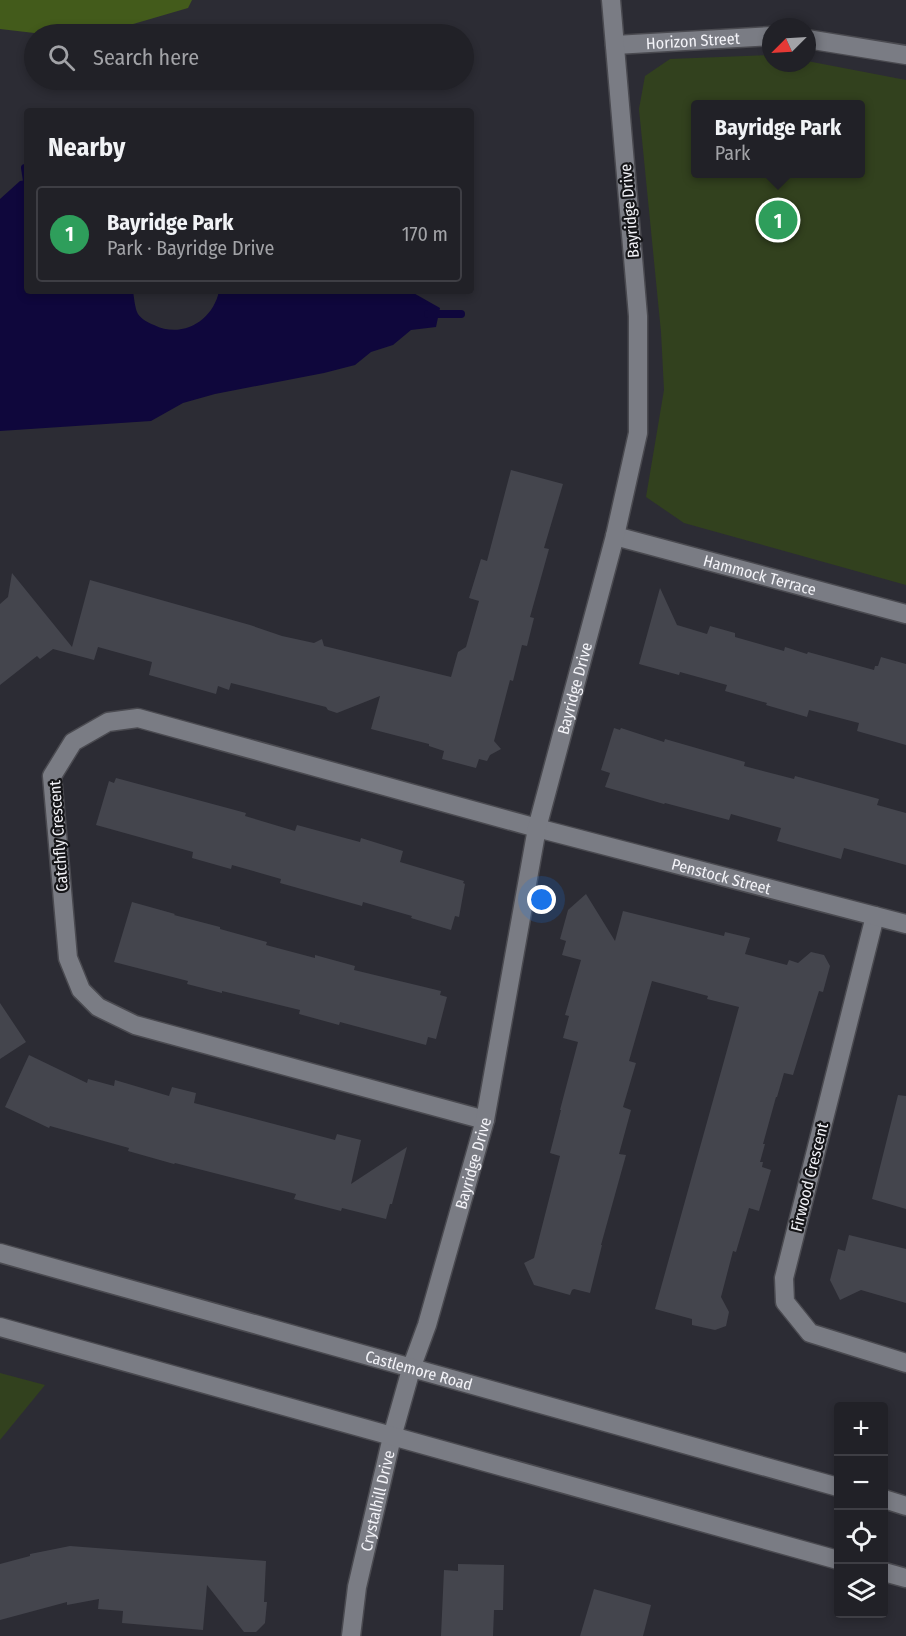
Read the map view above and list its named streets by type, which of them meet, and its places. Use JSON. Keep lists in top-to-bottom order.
{
  "streets": {
    "street": [
      "Horizon Street",
      "Bayridge Drive",
      "Hammock Terrace",
      "Catchfly Crescent",
      "Penstock Street",
      "Firwood Crescent",
      "Castlemore Road",
      "Crystalhill Drive"
    ]
  },
  "crossings": [
    ["Horizon Street", "Bayridge Drive"],
    ["Bayridge Drive", "Hammock Terrace"],
    ["Bayridge Drive", "Catchfly Crescent"],
    ["Bayridge Drive", "Penstock Street"],
    ["Bayridge Drive", "Castlemore Road"],
    ["Bayridge Drive", "Crystalhill Drive"],
    ["Catchfly Crescent", "Penstock Street"],
    ["Penstock Street", "Firwood Crescent"],
    ["Castlemore Road", "Crystalhill Drive"]
  ],
  "north": "bottom left",
  "page": {
    "search": "Search here",
    "popup": ["Bayridge Park", "Park"],
    "heading": "Nearby",
    "list": [
      {
        "mark": "1",
        "name": "Bayridge Park",
        "note": "Park · Bayridge Drive",
        "value": "170 m"
      }
    ],
    "pins": "1",
    "map_buttons": ["+", "−"]
  }
}
